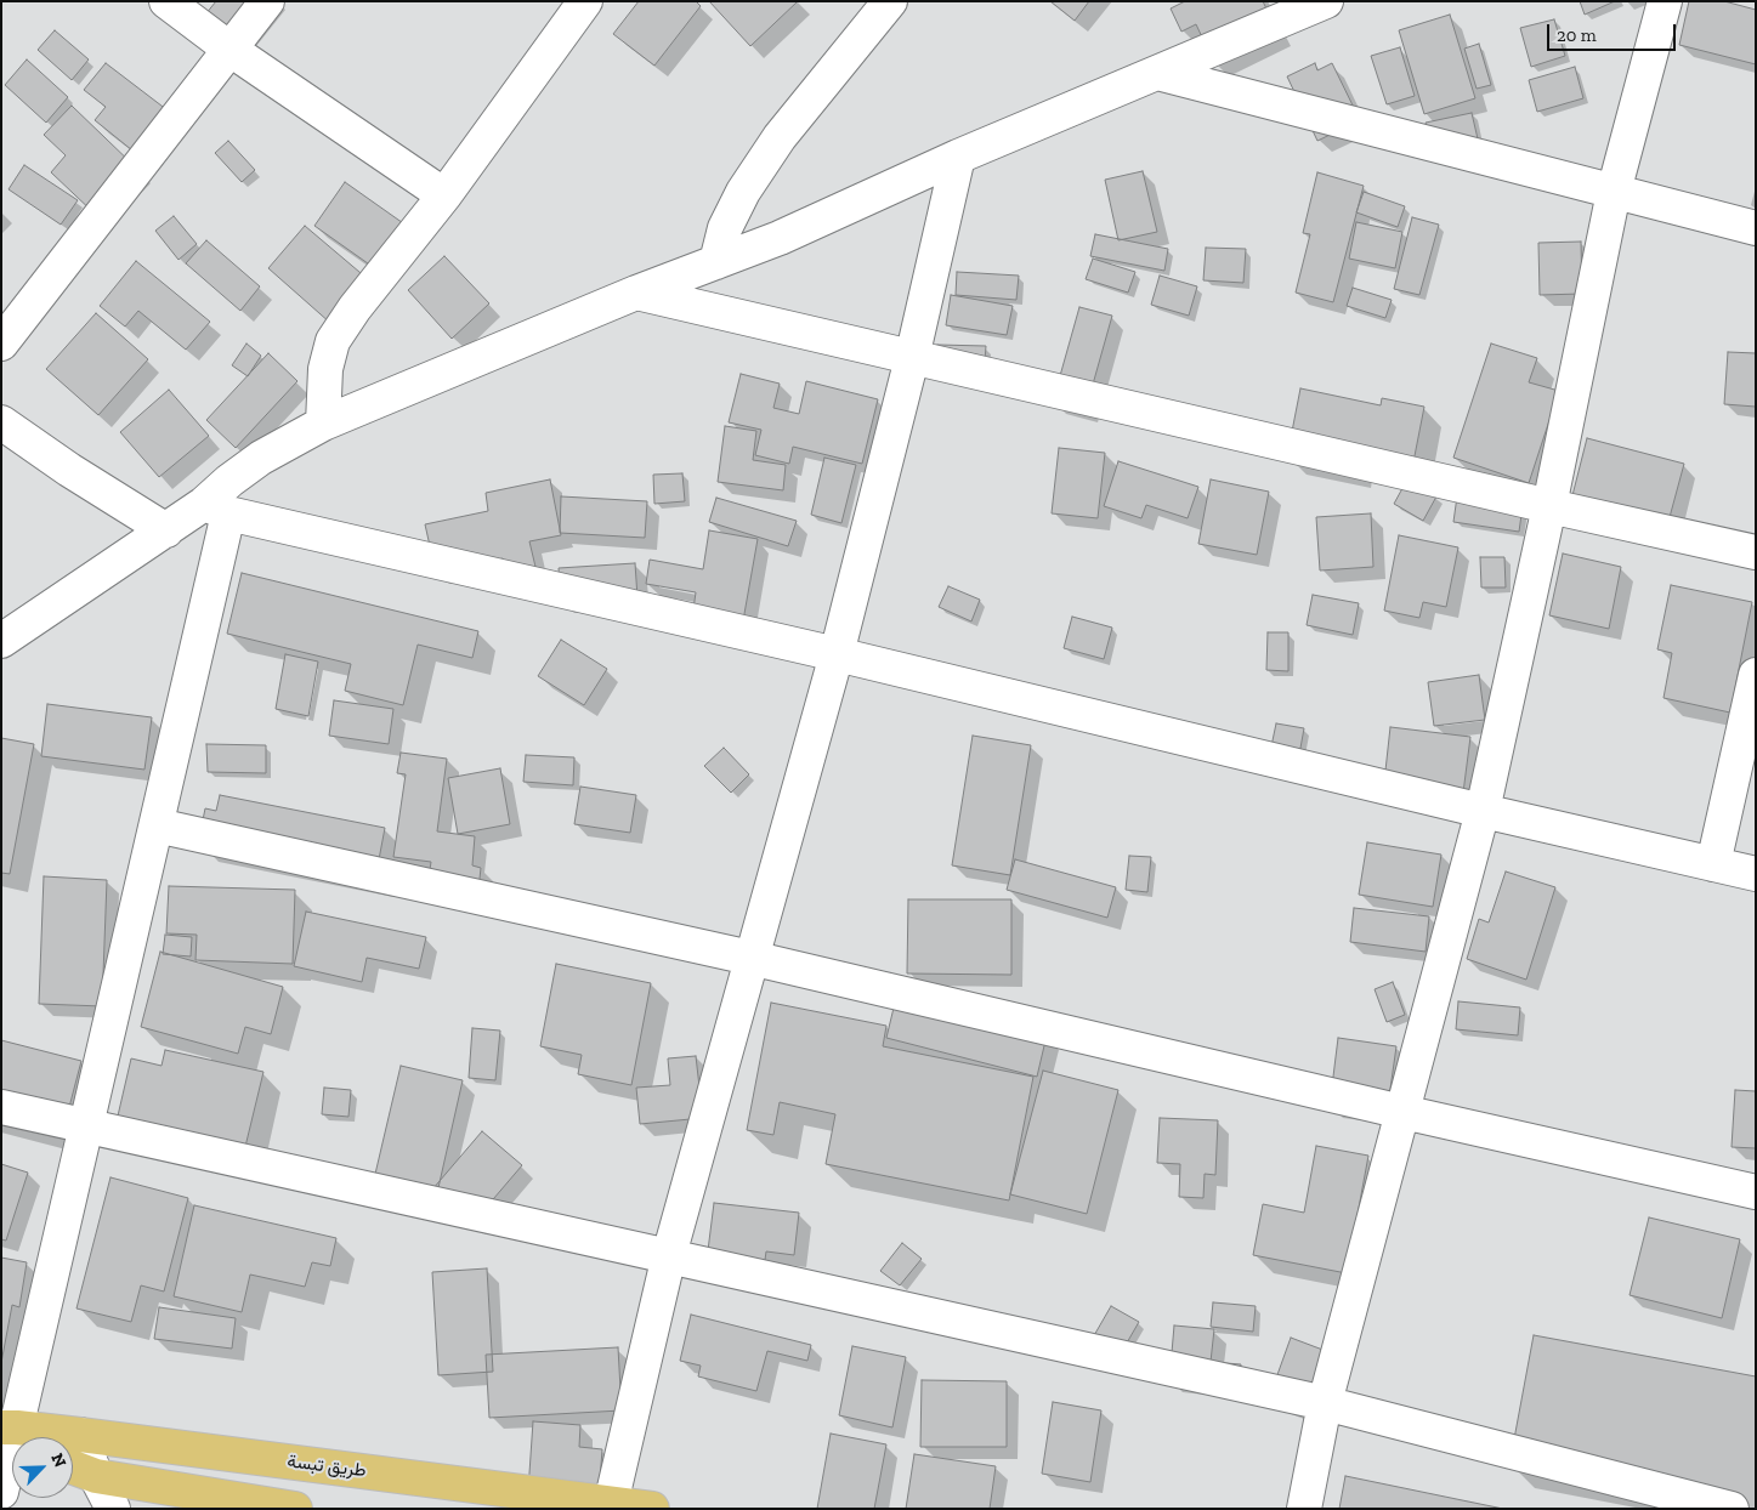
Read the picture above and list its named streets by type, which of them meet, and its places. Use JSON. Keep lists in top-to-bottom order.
{
  "streets": {
    "main road": ["طريق تبسة"]
  },
  "scale_bar": "20 m",
  "north": "top right"
}
